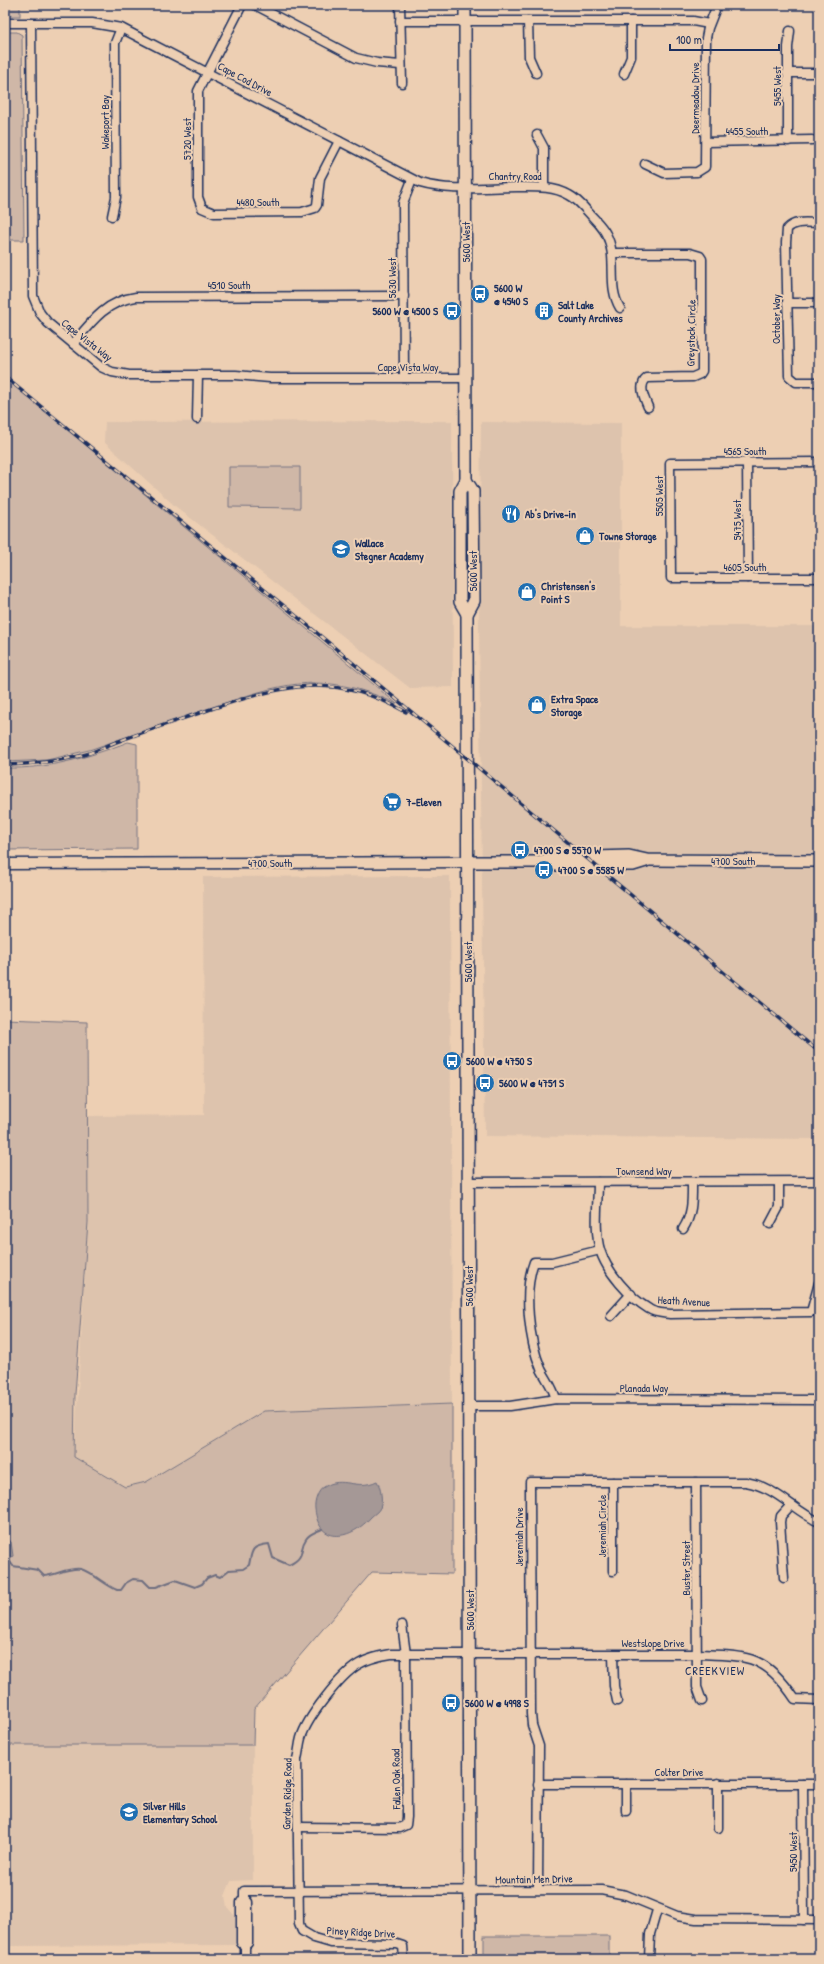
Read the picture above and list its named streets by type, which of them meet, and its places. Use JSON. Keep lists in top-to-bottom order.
{
  "streets": {
    "main road": ["5600 West", "4700 South"],
    "street": [
      "Cape Cod Drive",
      "5455 West",
      "Deermeadow Drive",
      "Wakeport Bay",
      "4455 South",
      "5720 West",
      "Chantry Road",
      "4480 South",
      "5630 West",
      "4510 South",
      "October Way",
      "Greystock Circle",
      "Cape Vista Way",
      "4565 South",
      "5505 West",
      "5475 West",
      "4605 South",
      "Townsend Way",
      "Heath Avenue",
      "Planada Way",
      "Jeremiah Circle",
      "Jeremiah Drive",
      "Buster Street",
      "Westslope Drive",
      "Colter Drive",
      "Fallen Oak Road",
      "Garden Ridge Road",
      "5450 West",
      "Mountain Men Drive",
      "Piney Ridge Drive"
    ]
  },
  "crossings": [
    ["Cape Cod Drive", "Wakeport Bay"],
    ["Cape Cod Drive", "5720 West"],
    ["Cape Cod Drive", "Chantry Road"],
    ["Cape Cod Drive", "4480 South"],
    ["Cape Cod Drive", "5600 West"],
    ["Cape Cod Drive", "5630 West"],
    ["Cape Cod Drive", "Cape Vista Way"],
    ["5455 West", "4455 South"],
    ["Deermeadow Drive", "4455 South"],
    ["5720 West", "4480 South"],
    ["Chantry Road", "5600 West"],
    ["Chantry Road", "Greystock Circle"],
    ["5600 West", "Cape Vista Way"],
    ["5600 West", "4700 South"],
    ["5600 West", "Townsend Way"],
    ["5600 West", "Planada Way"],
    ["5600 West", "Westslope Drive"],
    ["5600 West", "Garden Ridge Road"],
    ["5600 West", "Mountain Men Drive"],
    ["5630 West", "4510 South"],
    ["5630 West", "Cape Vista Way"],
    ["4510 South", "Cape Vista Way"],
    ["4565 South", "5505 West"],
    ["4565 South", "5475 West"],
    ["5505 West", "4605 South"],
    ["5475 West", "4605 South"],
    ["Townsend Way", "Heath Avenue"],
    ["Jeremiah Circle", "Jeremiah Drive"],
    ["Jeremiah Drive", "Buster Street"],
    ["Jeremiah Drive", "Westslope Drive"],
    ["Jeremiah Drive", "Colter Drive"],
    ["Jeremiah Drive", "Mountain Men Drive"],
    ["Buster Street", "Westslope Drive"],
    ["Westslope Drive", "Garden Ridge Road"],
    ["Colter Drive", "5450 West"],
    ["Fallen Oak Road", "Garden Ridge Road"],
    ["Garden Ridge Road", "Mountain Men Drive"],
    ["Garden Ridge Road", "Piney Ridge Drive"],
    ["5450 West", "Mountain Men Drive"],
    ["Mountain Men Drive", "Piney Ridge Drive"]
  ],
  "districts": ["CREEKVIEW"],
  "places": {
    "bus stop": [
      "5600 W @ 4540 S",
      "5600 W @ 4500 S",
      "4700 S @ 5570 W",
      "4700 S @ 5585 W",
      "5600 W @ 4750 S",
      "5600 W @ 4751 S",
      "5600 W @ 4998 S"
    ],
    "building": ["Salt Lake County Archives"],
    "restaurant": ["Ab's Drive-in"],
    "shop": ["Towne Storage", "Christensen's Point S", "Extra Space Storage"],
    "school or university": ["Wallace Stegner Academy", "Silver Hills Elementary School"],
    "supermarket": ["7-Eleven"]
  },
  "scale_bar": "100 m"
}
